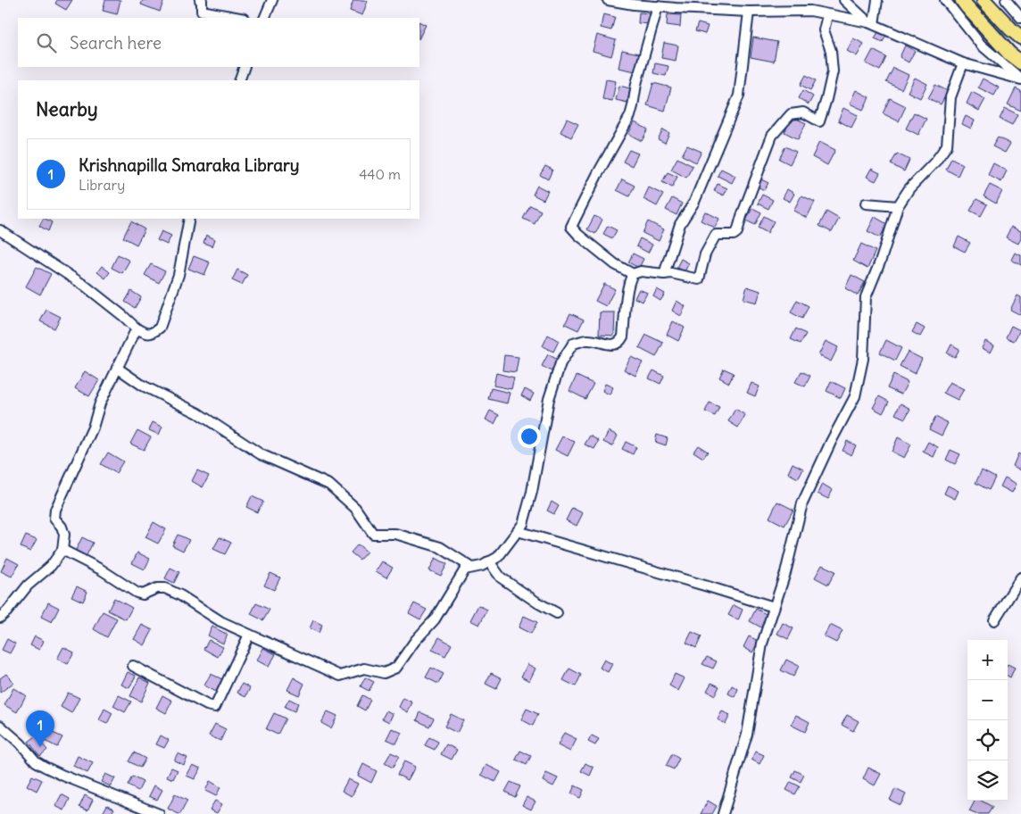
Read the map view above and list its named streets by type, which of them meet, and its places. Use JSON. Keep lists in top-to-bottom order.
{
  "page": {
    "search": "Search here",
    "heading": "Nearby",
    "list": [
      {
        "mark": "1",
        "name": "Krishnapilla Smaraka Library",
        "note": "Library",
        "value": "440 m"
      }
    ],
    "map_buttons": ["+", "−"],
    "pins": "1"
  }
}
